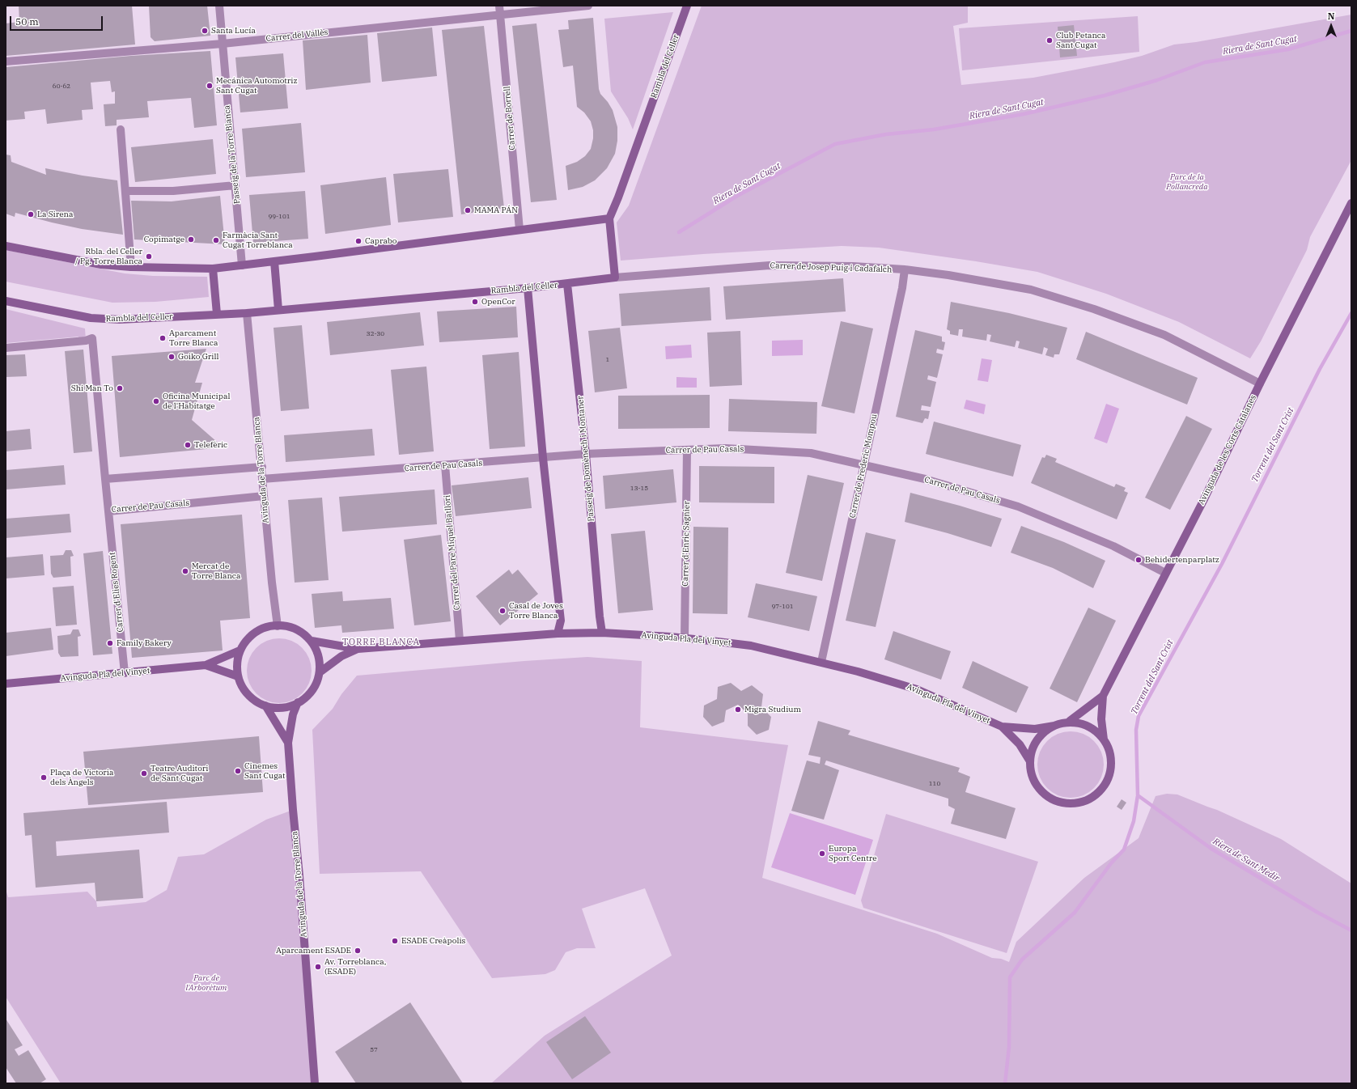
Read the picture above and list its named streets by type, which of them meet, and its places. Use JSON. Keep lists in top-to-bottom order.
{
  "streets": {
    "street": [
      "Carrer del Vallès",
      "Rambla del Celler",
      "Carrer de Borrell",
      "Passeig de la Torre Blanca",
      "Carrer de Josep Puig i Cadafalch",
      "Carrer de Pau Casals",
      "Avinguda de les Corts Catalanes",
      "Passeig de Domènech i Montaner",
      "Carrer de Frederic Mompou",
      "Avinguda de la Torre Blanca",
      "Carrer d'Enric Sagnier",
      "Carrer del Pare Miquel Batllori",
      "Carrer d'Elies Rogent",
      "Avinguda Pla del Vinyet"
    ]
  },
  "crossings": [
    ["Carrer del Vallès", "Carrer de Borrell"],
    ["Carrer del Vallès", "Passeig de la Torre Blanca"],
    ["Rambla del Celler", "Carrer de Josep Puig i Cadafalch"],
    ["Rambla del Celler", "Passeig de Domènech i Montaner"],
    ["Rambla del Celler", "Avinguda de la Torre Blanca"],
    ["Carrer de Josep Puig i Cadafalch", "Avinguda de les Corts Catalanes"],
    ["Carrer de Josep Puig i Cadafalch", "Carrer de Frederic Mompou"],
    ["Carrer de Pau Casals", "Avinguda de les Corts Catalanes"],
    ["Carrer de Pau Casals", "Passeig de Domènech i Montaner"],
    ["Carrer de Pau Casals", "Carrer de Frederic Mompou"],
    ["Carrer de Pau Casals", "Avinguda de la Torre Blanca"],
    ["Carrer de Pau Casals", "Carrer d'Enric Sagnier"],
    ["Carrer de Pau Casals", "Carrer del Pare Miquel Batllori"],
    ["Carrer de Pau Casals", "Carrer d'Elies Rogent"],
    ["Avinguda de les Corts Catalanes", "Avinguda Pla del Vinyet"],
    ["Passeig de Domènech i Montaner", "Avinguda Pla del Vinyet"],
    ["Carrer de Frederic Mompou", "Avinguda Pla del Vinyet"],
    ["Avinguda de la Torre Blanca", "Avinguda Pla del Vinyet"],
    ["Carrer d'Enric Sagnier", "Avinguda Pla del Vinyet"],
    ["Carrer del Pare Miquel Batllori", "Avinguda Pla del Vinyet"],
    ["Carrer d'Elies Rogent", "Avinguda Pla del Vinyet"]
  ],
  "districts": ["TORRE BLANCA"],
  "water": ["Riera de Sant Cugat", "Torrent del Sant Crist", "Riera de Sant Medir"],
  "parks": ["Parc de la Pollancreda", "Parc de l'Arborètum"],
  "places": [
    "Santa Lucía",
    "Club Petanca Sant Cugat",
    "Mecánica Automotriz Sant Cugat",
    "MAMA PÁN",
    "La Sirena",
    "Copimatge",
    "Farmàcia Sant Cugat Torreblanca",
    "Caprabo",
    "Rbla. del Celler / Pg. Torre Blanca",
    "OpenCor",
    "Aparcament Torre Blanca",
    "Goiko Grill",
    "Shi Man To",
    "Oficina Municipal de l'Habitatge",
    "Telefèric",
    "Behidertenparplatz",
    "Mercat de Torre Blanca",
    "Casal de Joves Torre Blanca",
    "Family Bakery",
    "Migra Studium",
    "Cinemes Sant Cugat",
    "Teatre Auditori de Sant Cugat",
    "Plaça de Victoria dels Àngels",
    "Europa Sport Centre",
    "ESADE Creàpolis",
    "Aparcament ESADE",
    "Av. Torreblanca, (ESADE)"
  ],
  "house_numbers": [
    "60-62",
    "99-101",
    "32-30",
    "1",
    "13-15",
    "97-101",
    "110",
    "57"
  ],
  "scale_bar": "50 m",
  "north": "top"
}
